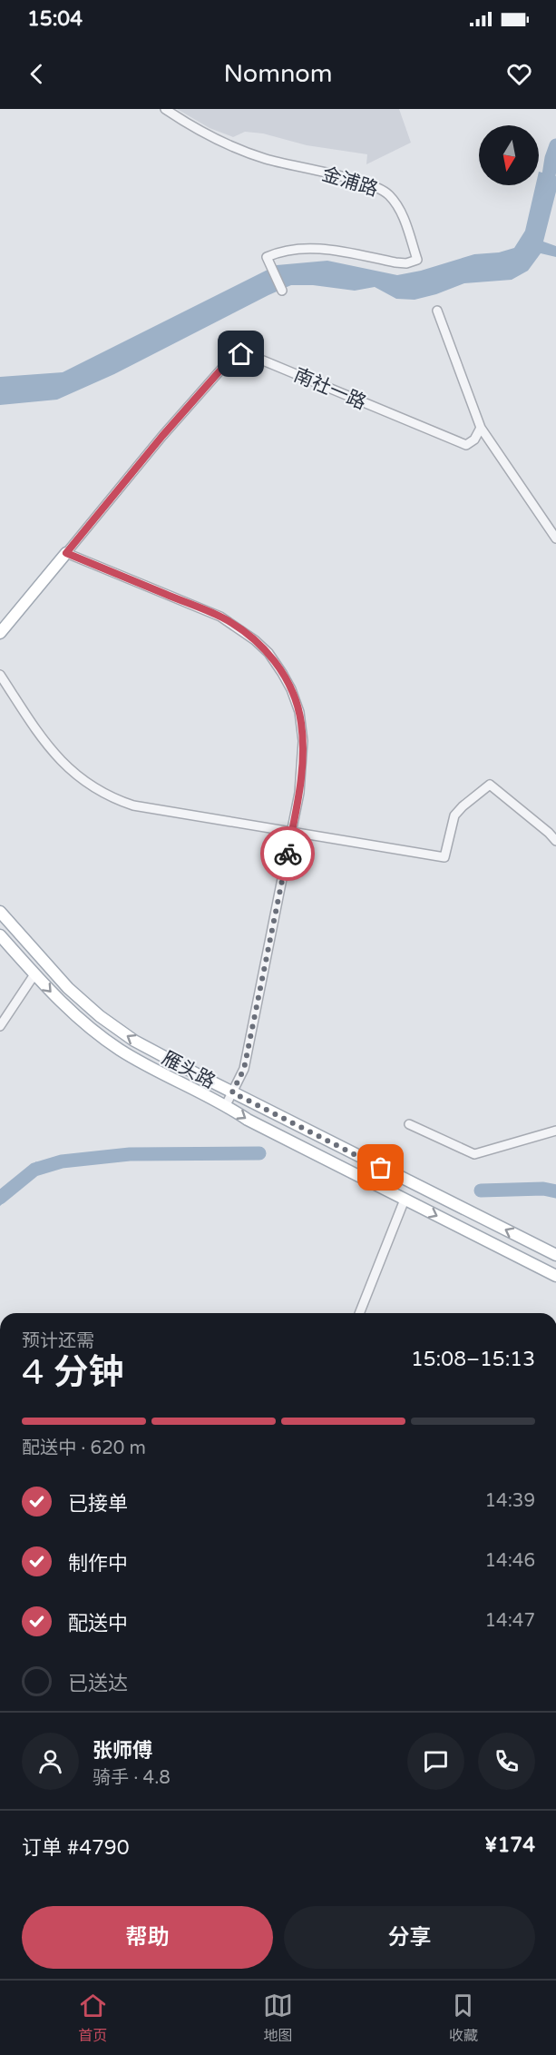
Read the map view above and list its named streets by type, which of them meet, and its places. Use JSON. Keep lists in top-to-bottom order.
{
  "streets": {
    "main road": ["南社一路", "雁头路"],
    "street": ["金浦路"]
  },
  "north": "bottom",
  "page": {
    "status": "15:04",
    "header": "Nomnom",
    "heading": ["4 分钟", "预计还需", "15:08–15:13"],
    "panel": [
      "张师傅",
      "骑手 · 4.8",
      "订单 #4790",
      "¥174"
    ],
    "bar": "配送中 · 620 m",
    "list": [
      ["已接单", "14:39"],
      ["制作中", "14:46"],
      ["配送中", "14:47"],
      "已送达"
    ],
    "buttons": ["帮助", "分享"],
    "tabs": ["首页", "地图", "收藏"]
  }
}
